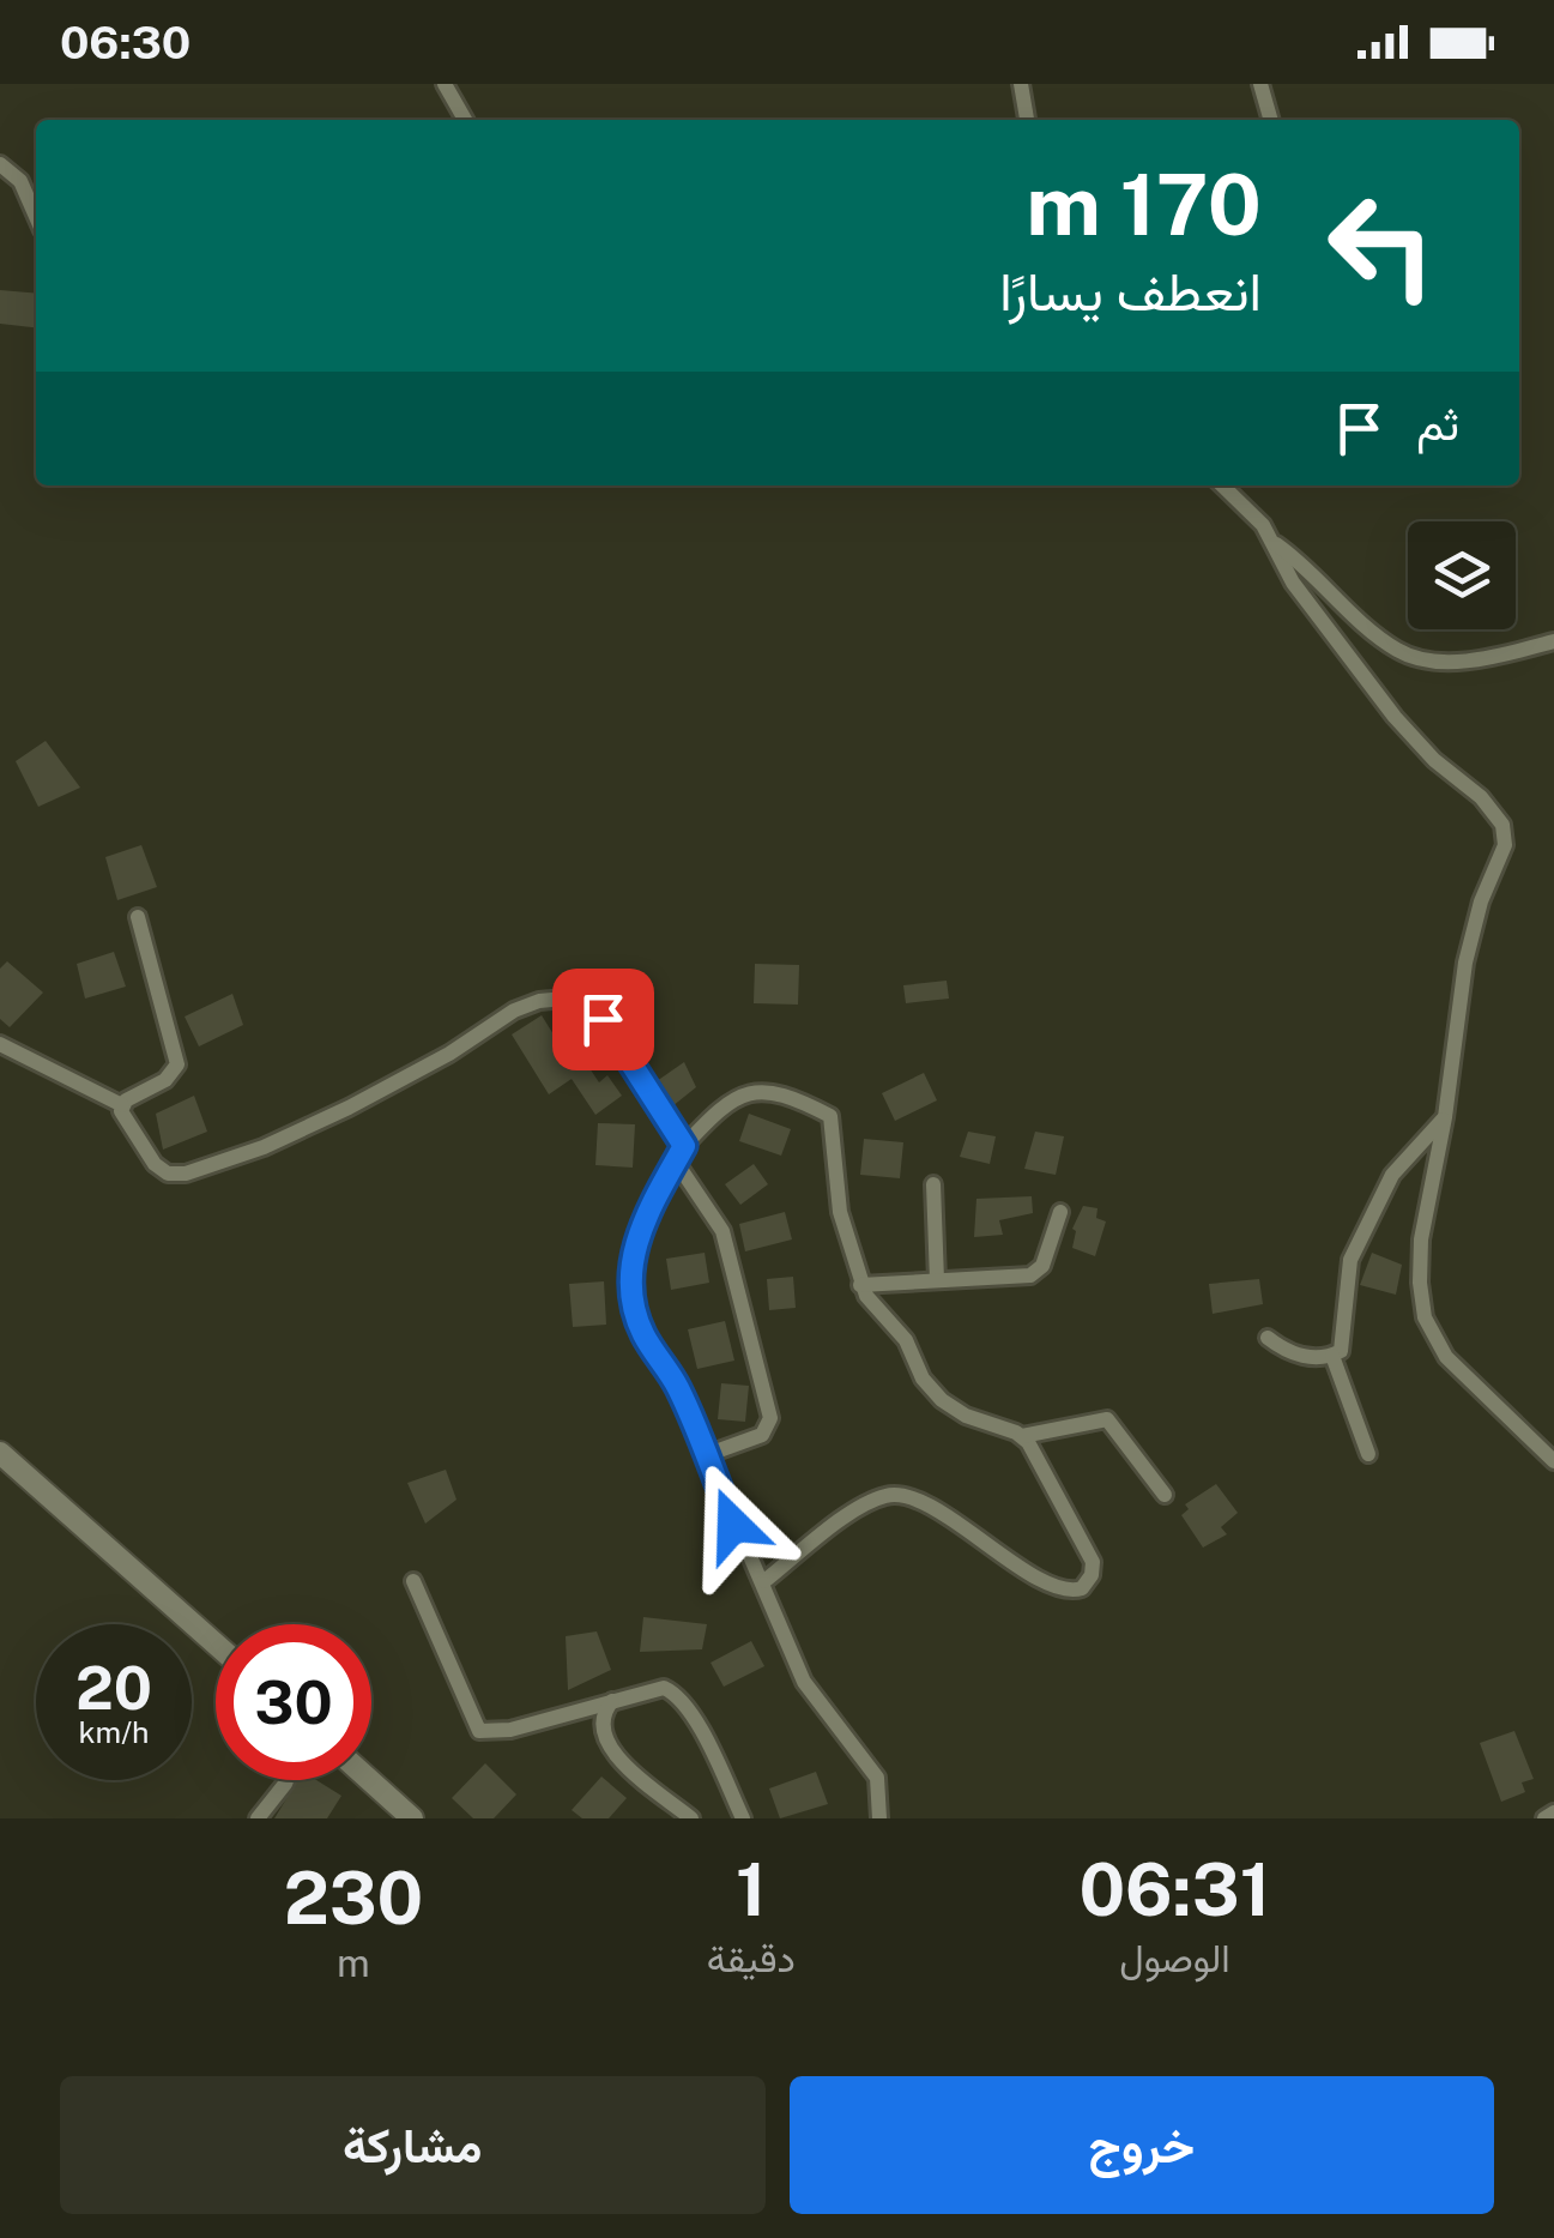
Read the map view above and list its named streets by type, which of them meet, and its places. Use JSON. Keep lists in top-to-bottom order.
{
  "page": {
    "status": "06:30",
    "turn": ["170 m", "انعطف يسارًا"],
    "then": "ثم",
    "speed": "20 km/h",
    "limit": "30",
    "eta": [
      "06:31",
      "الوصول",
      "1",
      "دقيقة",
      "230",
      "m"
    ],
    "buttons": ["خروج", "مشاركة"]
  }
}
